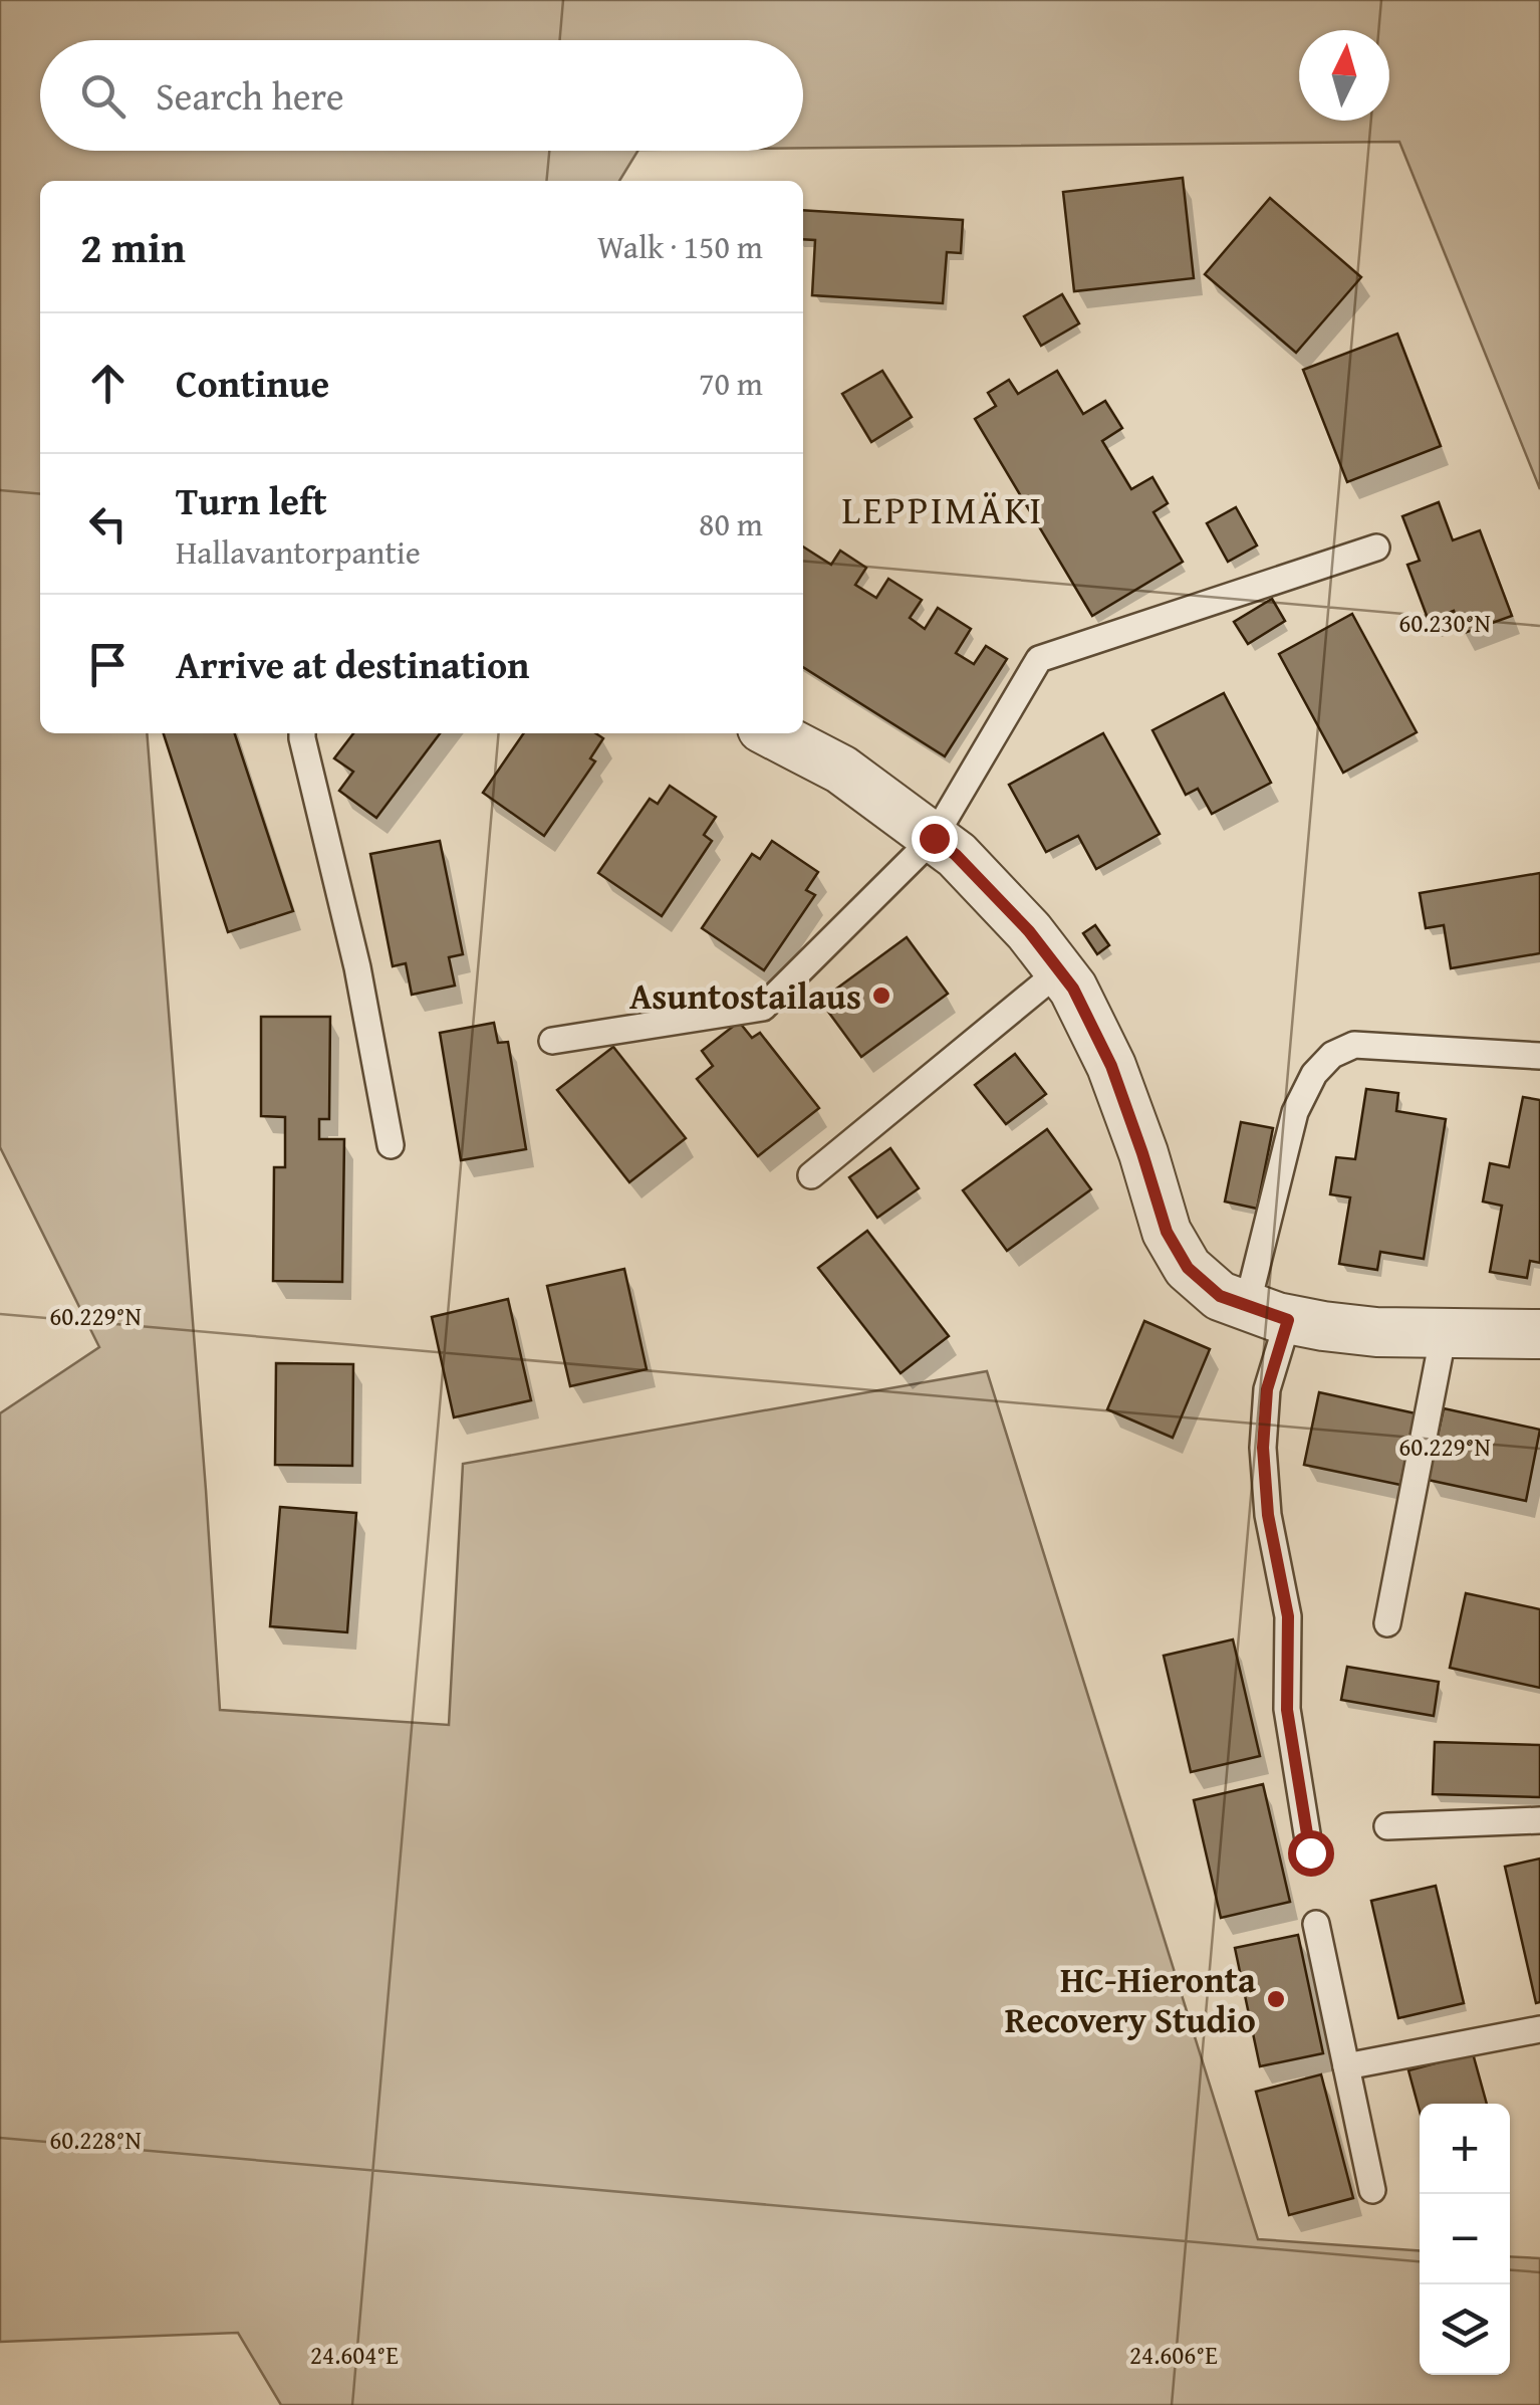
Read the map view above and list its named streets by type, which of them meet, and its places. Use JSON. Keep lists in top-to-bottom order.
{
  "districts": ["LEPPIMÄKI"],
  "places": ["Asuntostailaus", "HC-Hieronta Recovery Studio"],
  "north": "top",
  "page": {
    "search": "Search here",
    "heading": ["2 min", "Walk · 150 m"],
    "list": [
      ["Continue", "70 m"],
      ["Turn left", "Hallavantorpantie", "80 m"],
      "Arrive at destination"
    ],
    "map_buttons": ["+", "−"]
  },
  "coordinates": [
    "60.230°N",
    "60.229°N",
    "60.228°N",
    "24.604°E",
    "24.606°E"
  ]
}
